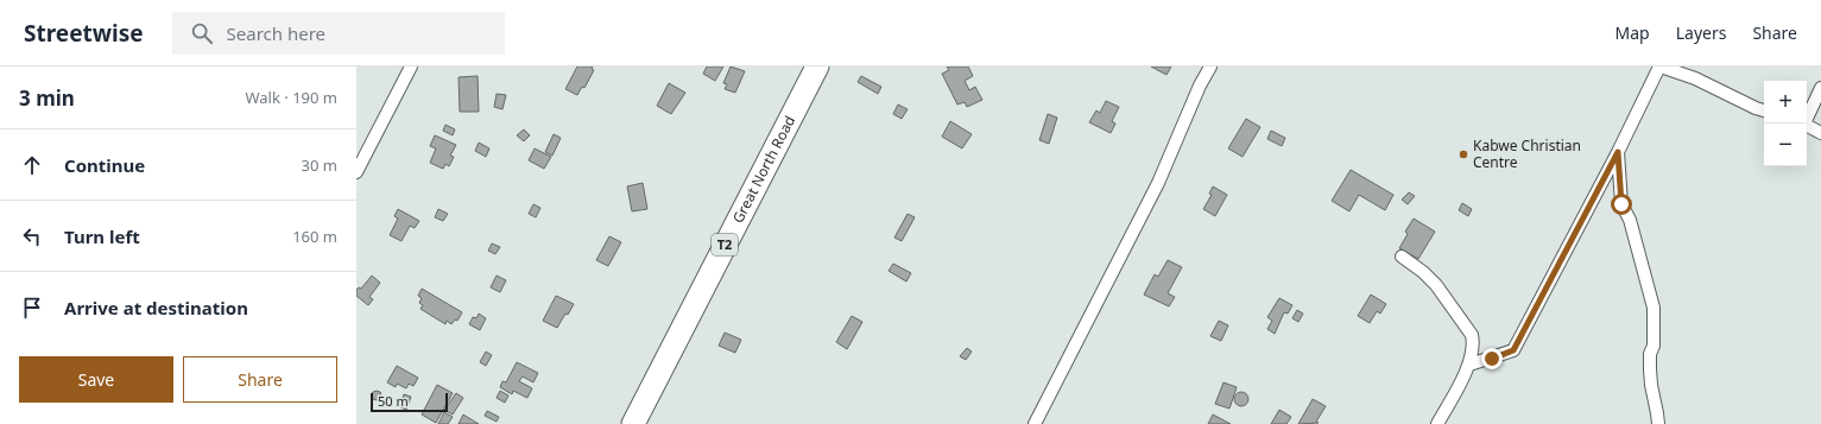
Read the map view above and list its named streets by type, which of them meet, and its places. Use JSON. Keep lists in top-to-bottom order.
{
  "streets": {
    "highway": ["Great North Road", "T2"]
  },
  "places": ["Kabwe Christian Centre"],
  "scale_bar": "50 m",
  "page": {
    "header": "Streetwise",
    "search": "Search here",
    "nav": ["Map", "Layers", "Share"],
    "heading": ["3 min", "Walk · 190 m"],
    "map_buttons": ["+", "−"],
    "list": [
      ["Continue", "30 m"],
      ["Turn left", "160 m"],
      "Arrive at destination"
    ],
    "buttons": ["Save", "Share"],
    "scale": "50 m"
  }
}
